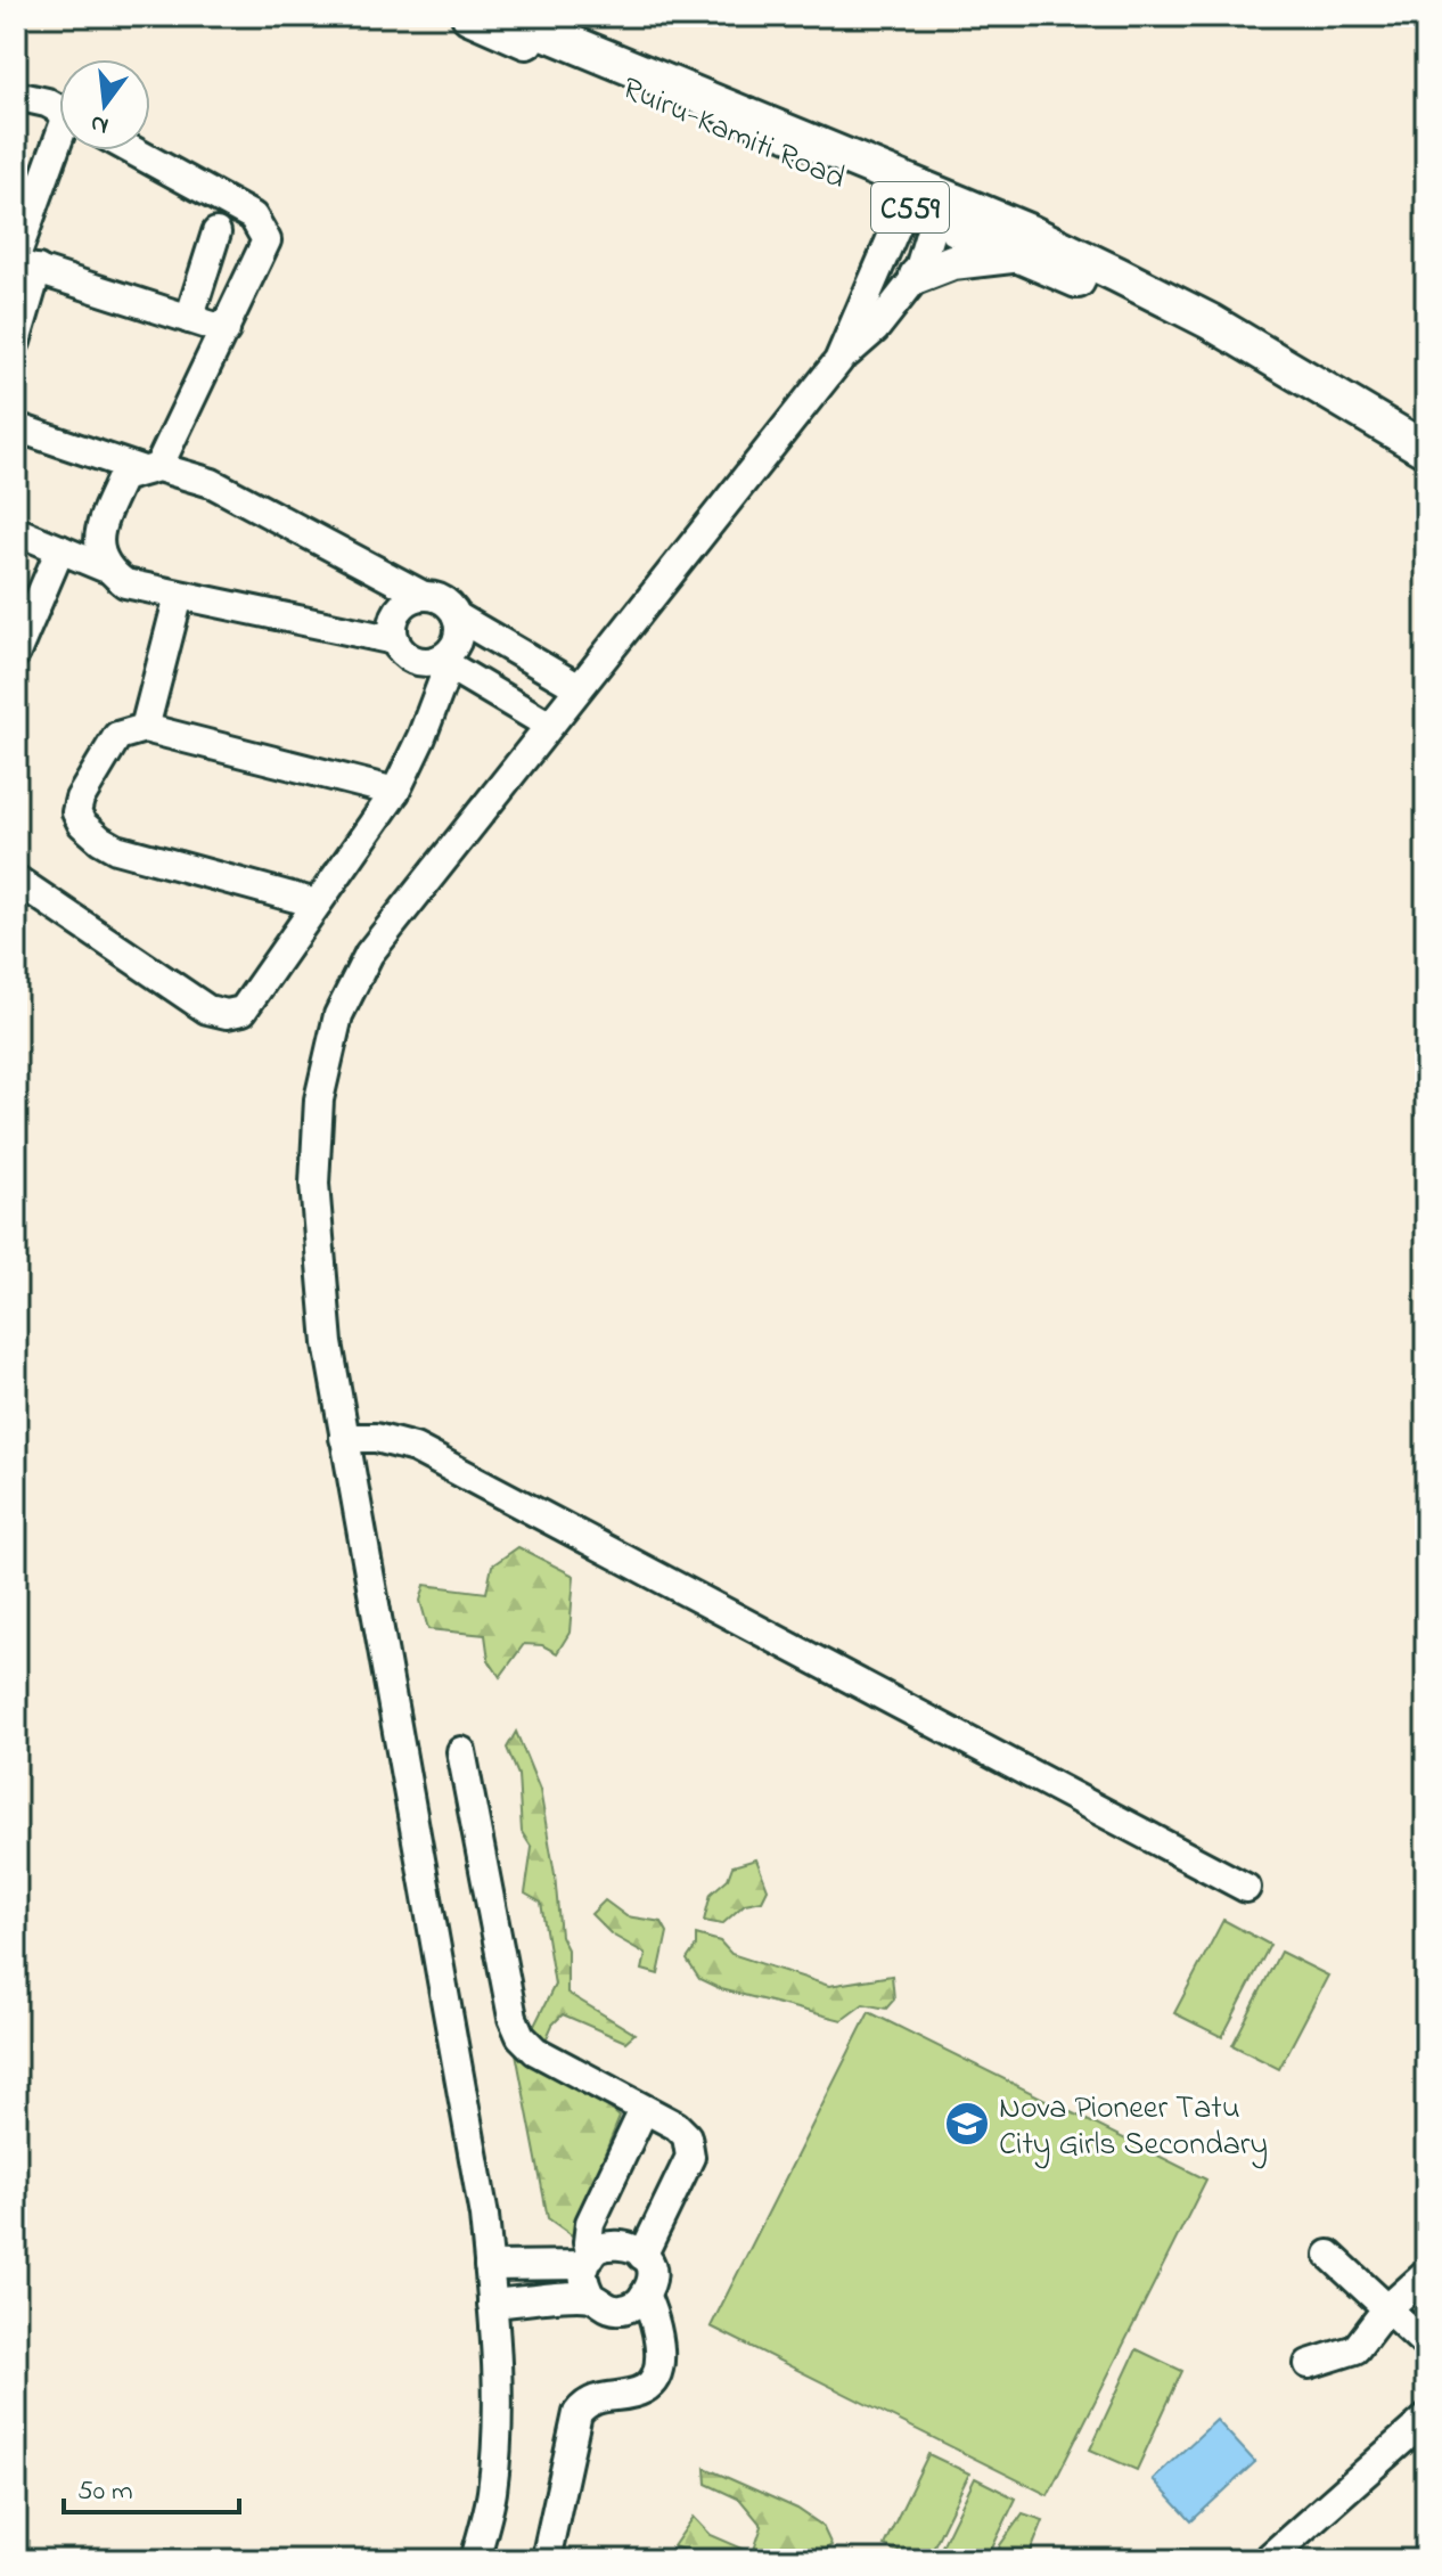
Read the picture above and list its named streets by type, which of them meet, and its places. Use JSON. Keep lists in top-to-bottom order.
{
  "streets": {
    "main road": ["Ruiru-Kamiti Road", "C559"]
  },
  "places": {
    "school or university": ["Nova Pioneer Tatu City Girls Secondary"]
  },
  "scale_bar": "50 m",
  "north": "bottom"
}
